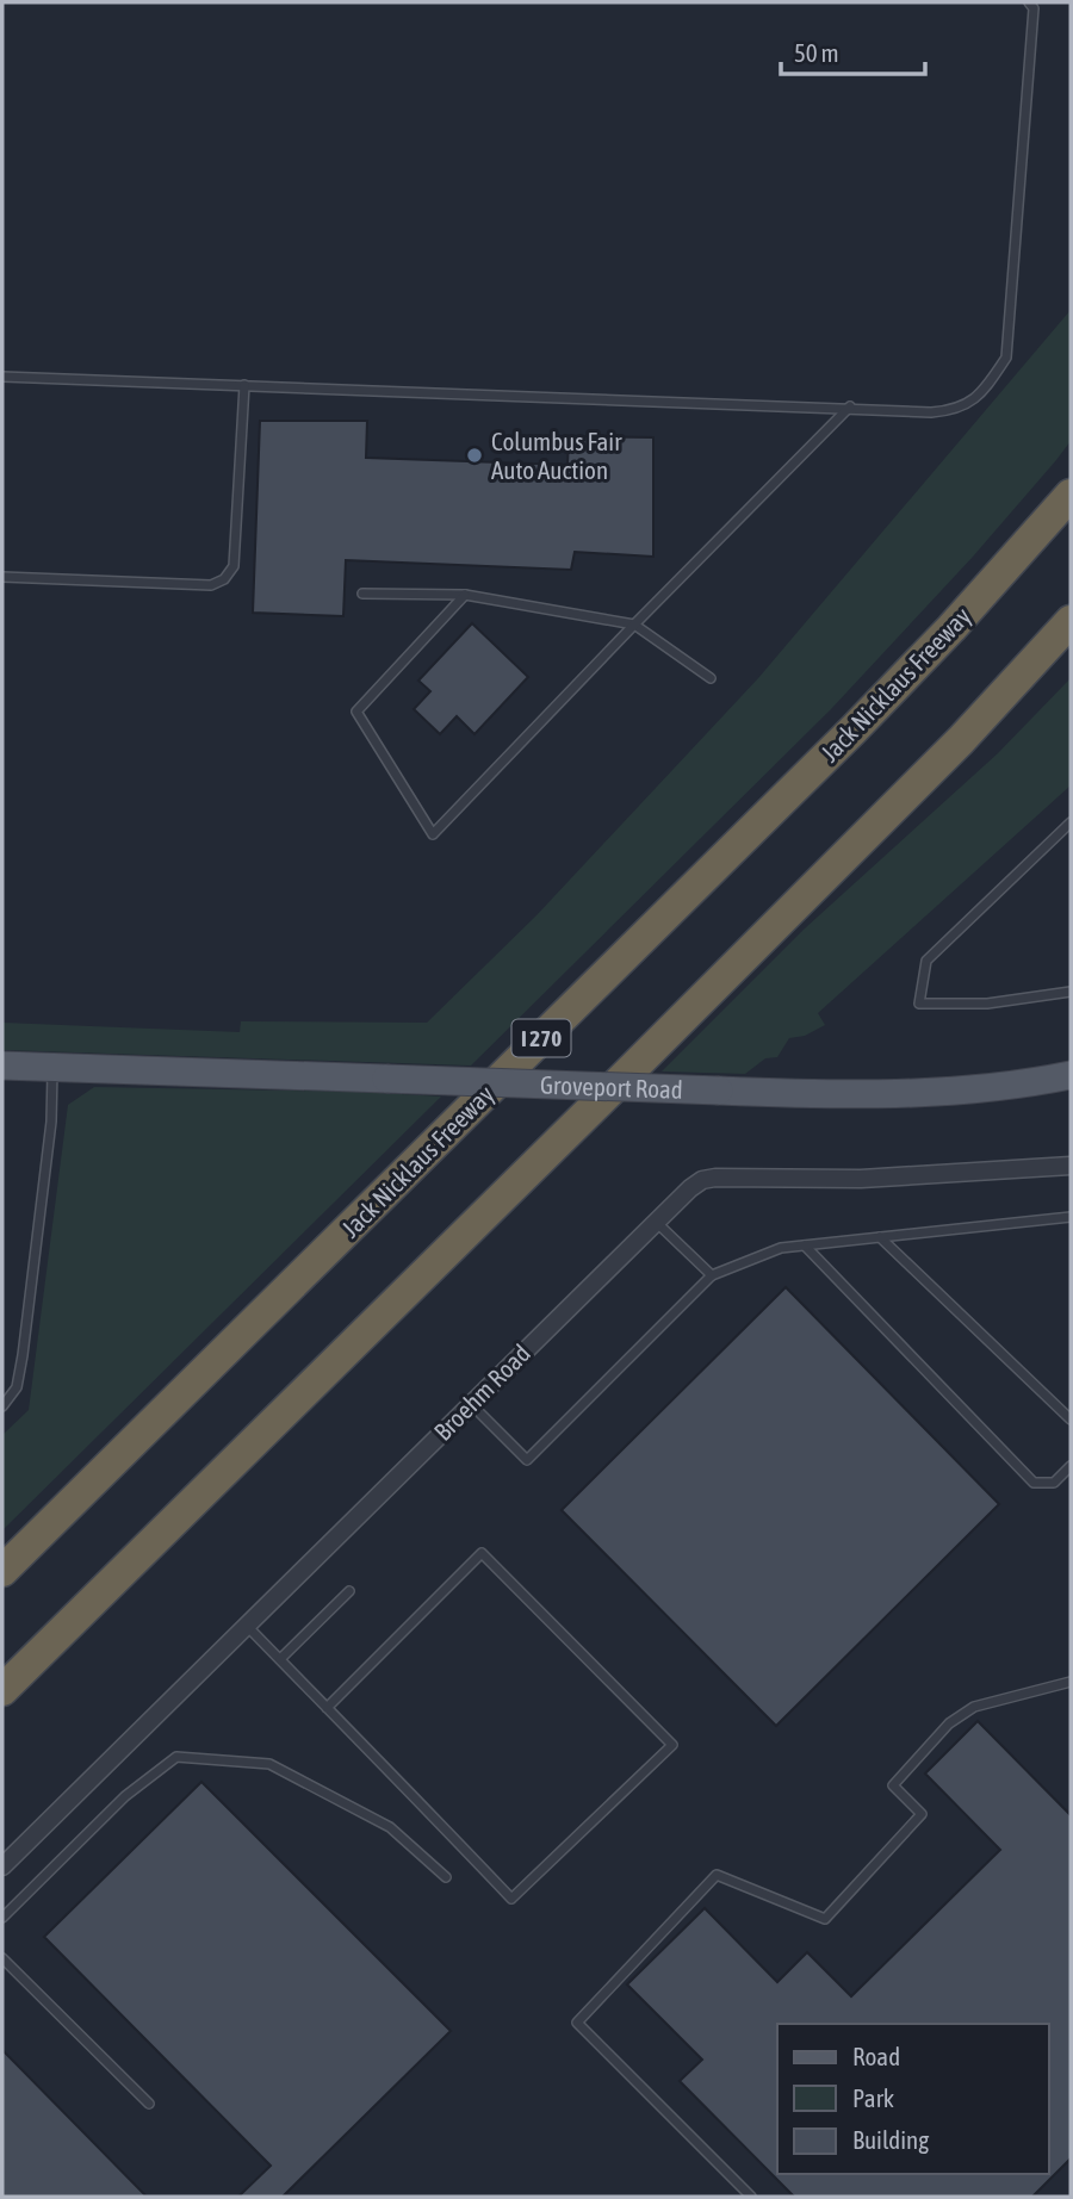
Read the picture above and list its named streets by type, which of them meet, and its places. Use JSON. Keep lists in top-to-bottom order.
{
  "streets": {
    "highway": ["Jack Nicklaus Freeway", "I 270"],
    "main road": ["Groveport Road"],
    "street": ["Broehm Road"]
  },
  "places": ["Columbus Fair Auto Auction"],
  "legend": ["Road", "Park", "Building"],
  "scale_bar": "50 m"
}
